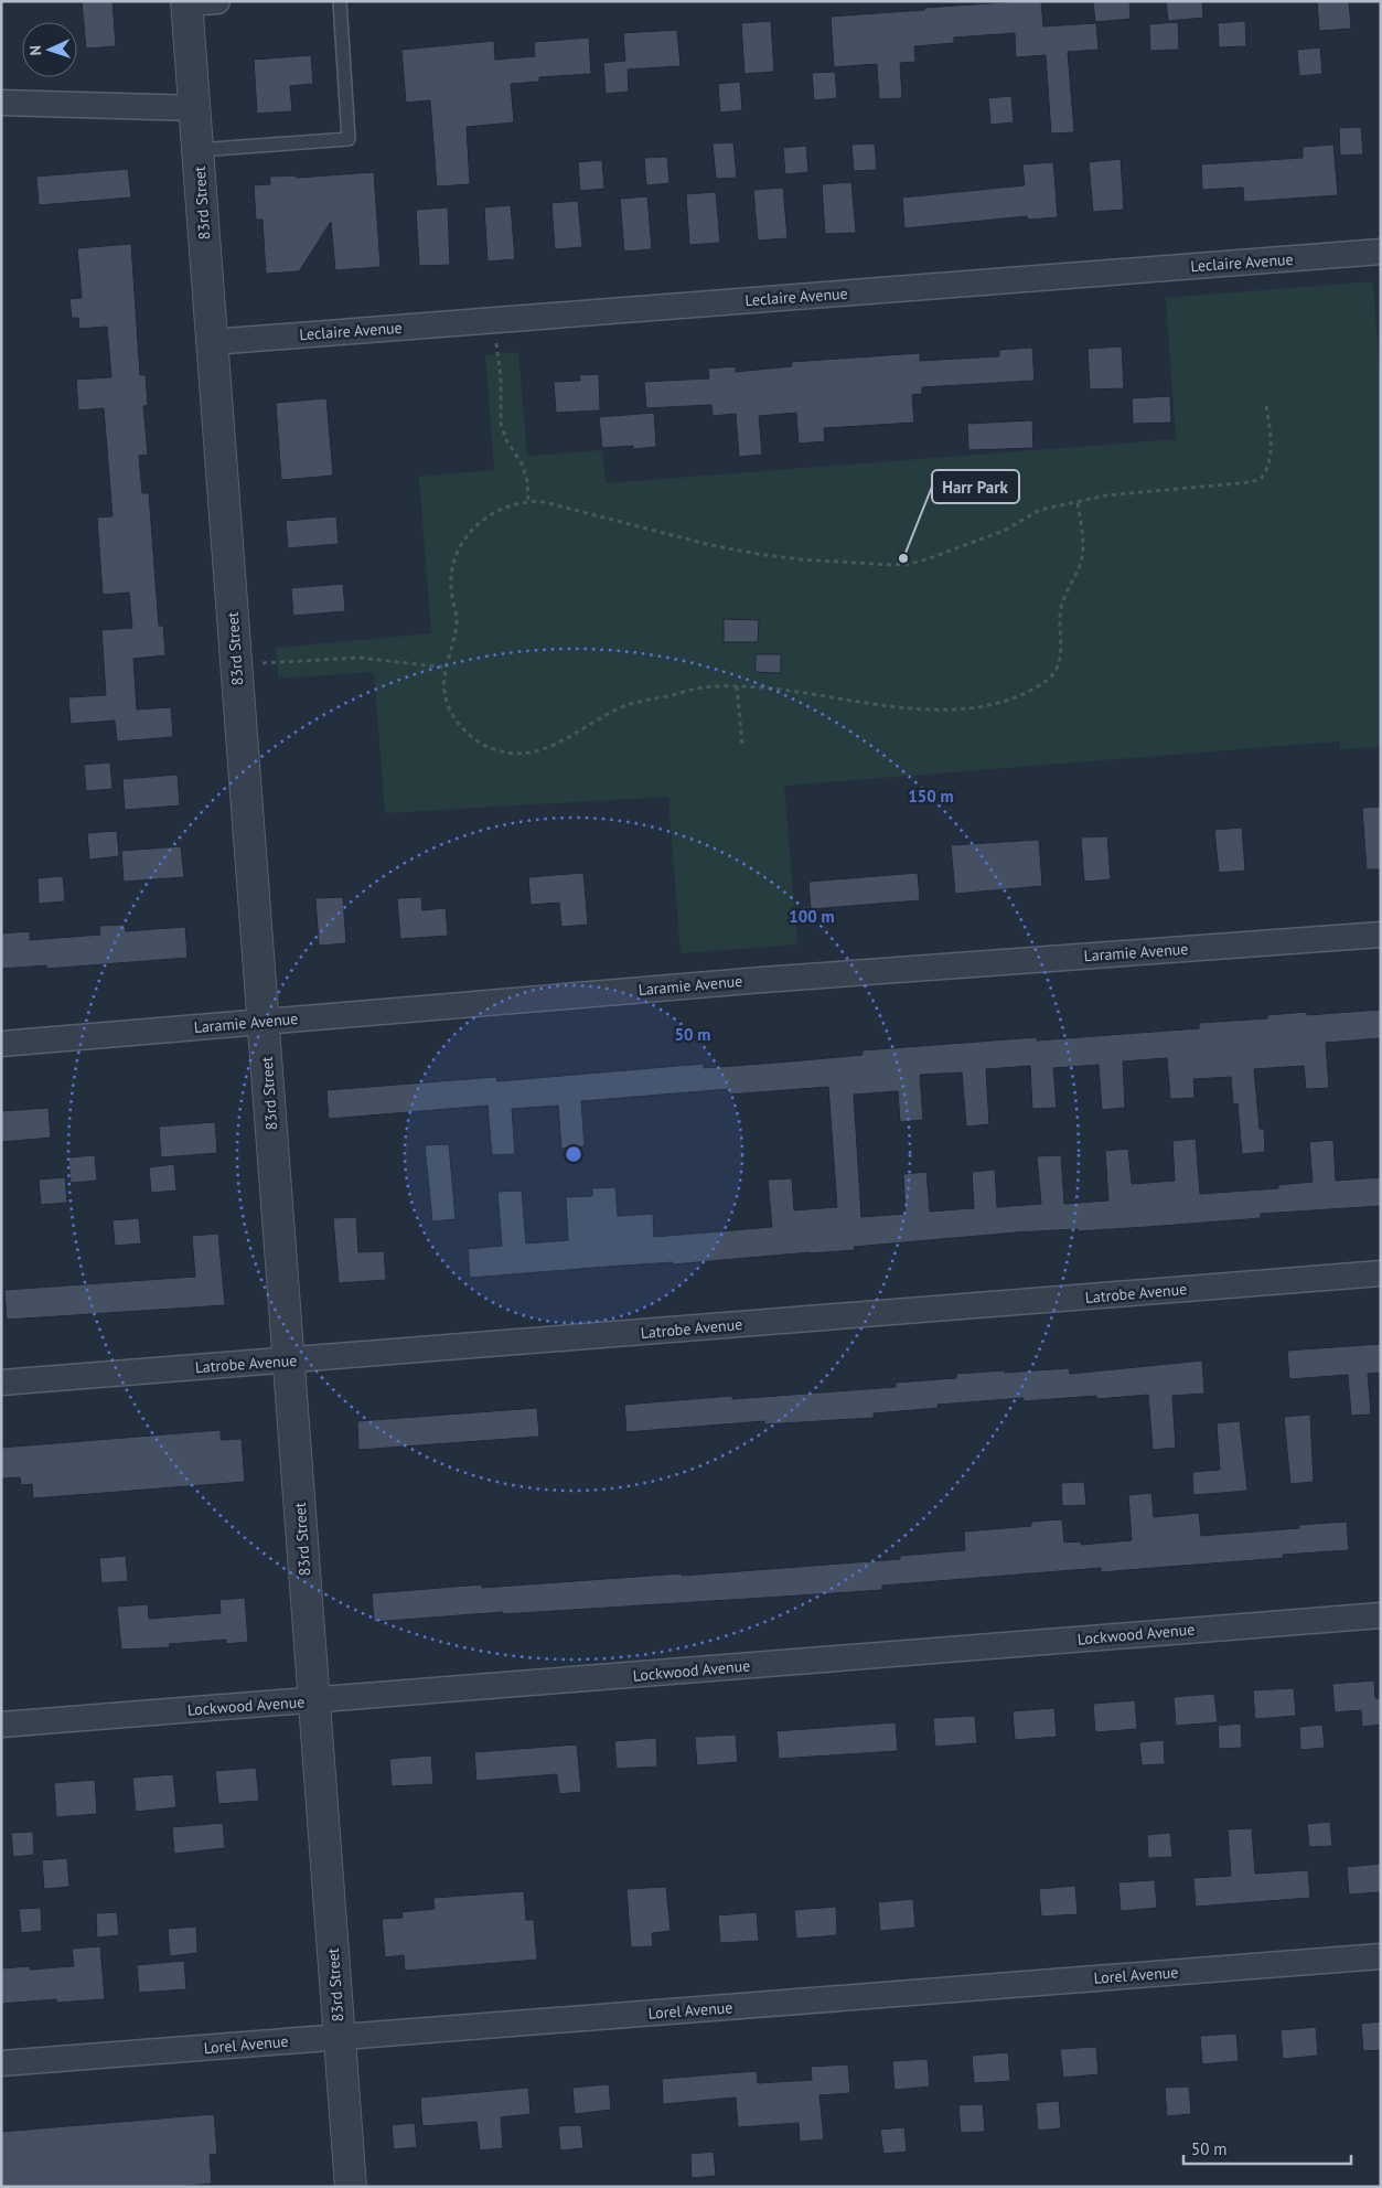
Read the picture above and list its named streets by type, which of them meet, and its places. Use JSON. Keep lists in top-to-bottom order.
{
  "streets": {
    "street": [
      "83rd Street",
      "Leclaire Avenue",
      "Laramie Avenue",
      "Latrobe Avenue",
      "Lockwood Avenue",
      "Lorel Avenue"
    ]
  },
  "crossings": [
    ["83rd Street", "Leclaire Avenue"],
    ["83rd Street", "Laramie Avenue"],
    ["83rd Street", "Latrobe Avenue"],
    ["83rd Street", "Lockwood Avenue"],
    ["83rd Street", "Lorel Avenue"]
  ],
  "places": ["Harr Park"],
  "scale_bar": "50 m",
  "north": "left",
  "rings": ["150 m", "100 m", "50 m"]
}
